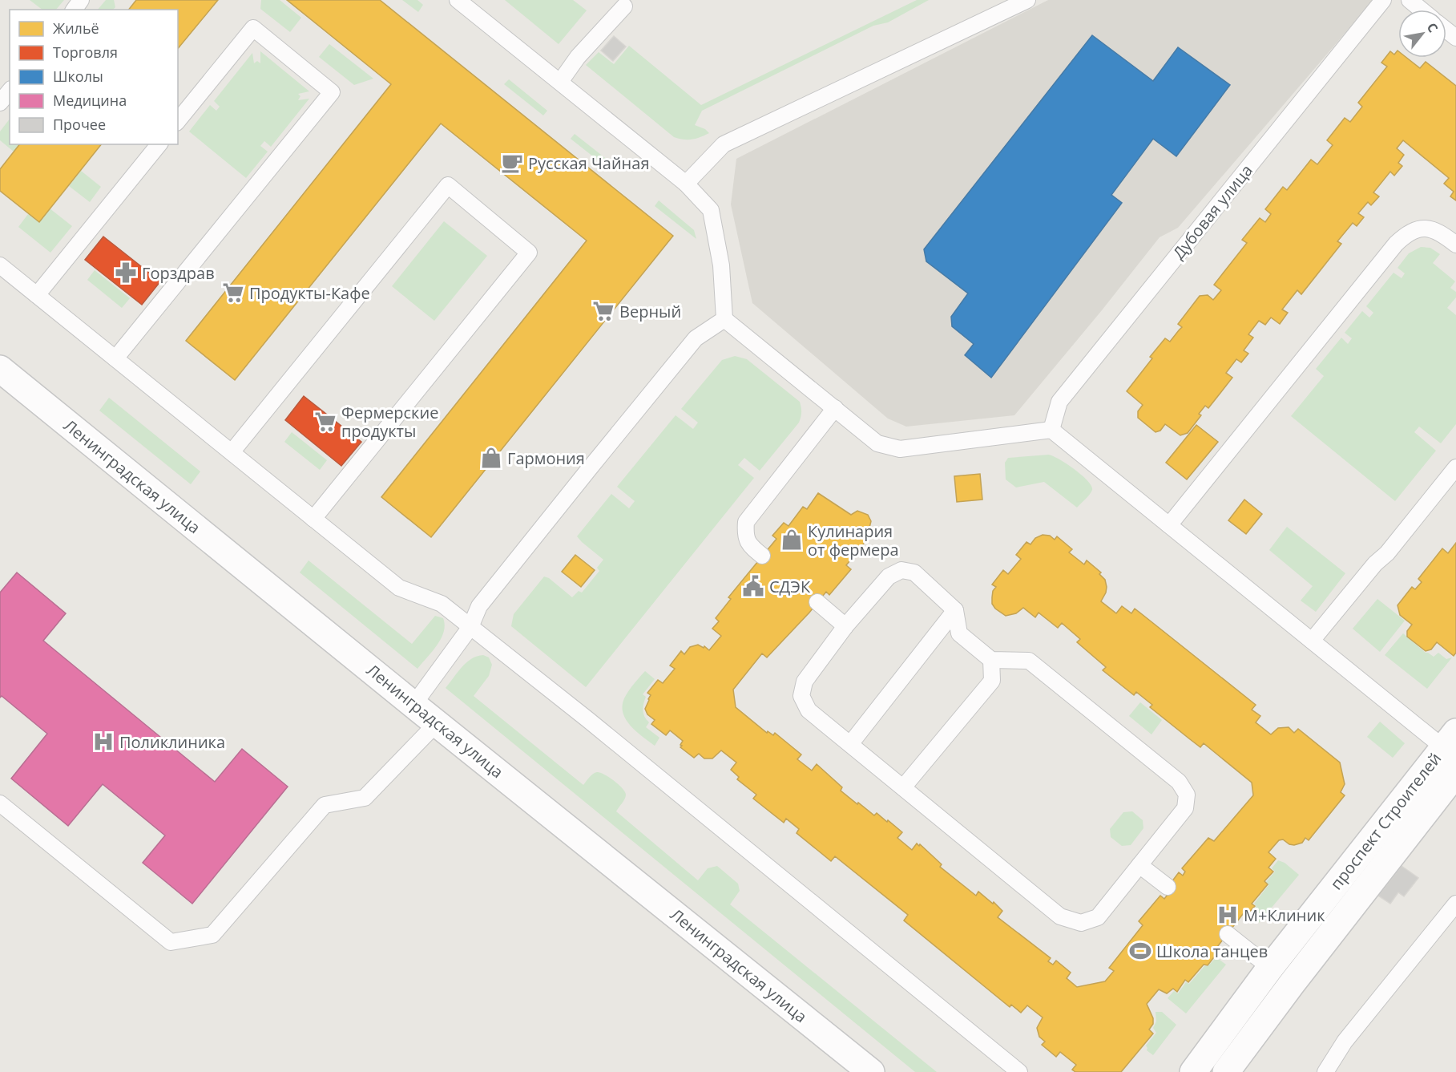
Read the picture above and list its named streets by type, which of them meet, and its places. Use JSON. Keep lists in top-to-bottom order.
{
  "streets": {
    "street": ["Ленинградская улица", "проспект Строителей"],
    "lane": ["Дубовая улица"]
  },
  "places": {
    "cafe": ["Русская Чайная"],
    "pharmacy": ["Горздрав"],
    "supermarket": ["Продукты-Кафе", "Верный", "Фермерские продукты"],
    "shop": ["Гармония", "Кулинария от фермера"],
    "public building": ["СДЭК"],
    "hospital": ["Поликлиника", "М+Клиник"],
    "sports": ["Школа танцев"]
  },
  "legend": [
    "Жильё",
    "Торговля",
    "Школы",
    "Медицина",
    "Прочее"
  ],
  "north": "top right"
}
